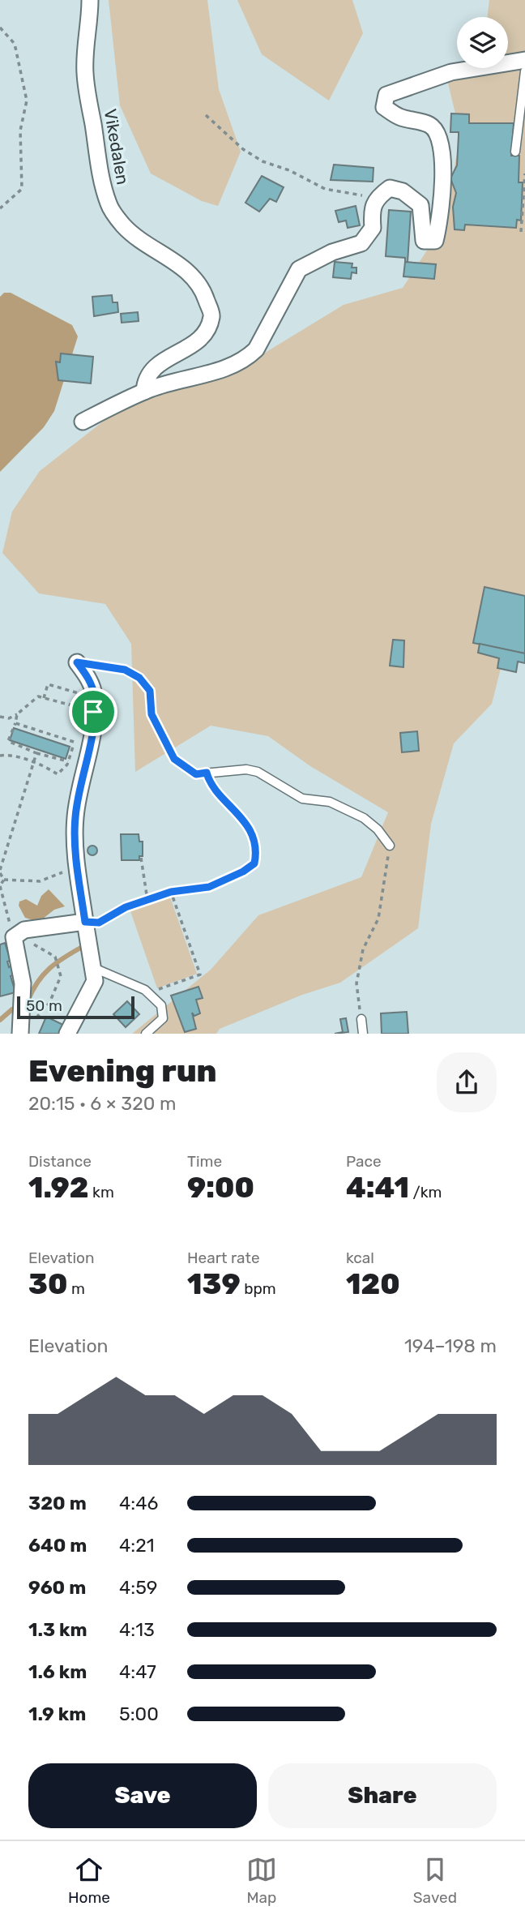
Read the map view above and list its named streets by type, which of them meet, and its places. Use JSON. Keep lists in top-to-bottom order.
{
  "streets": {
    "street": ["Vikedalen"]
  },
  "scale_bar": "50 m",
  "page": {
    "scale": "50 m",
    "heading": ["Evening run", "20:15 · 6 × 320 m"],
    "stats": [
      ["Distance", "1.92 km"],
      ["Time", "9:00"],
      ["Pace", "4:41 /km"],
      ["Elevation", "30 m"],
      ["Heart rate", "139 bpm"],
      ["kcal", "120"]
    ],
    "chart": ["Elevation", "194–198 m"],
    "list": [
      {
        "name": "320 m",
        "note": "4:46"
      },
      {
        "name": "640 m",
        "note": "4:21"
      },
      {
        "name": "960 m",
        "note": "4:59"
      },
      {
        "name": "1.3 km",
        "note": "4:13"
      },
      {
        "name": "1.6 km",
        "note": "4:47"
      },
      {
        "name": "1.9 km",
        "note": "5:00"
      }
    ],
    "buttons": ["Save", "Share"],
    "tabs": ["Home", "Map", "Saved"]
  }
}
